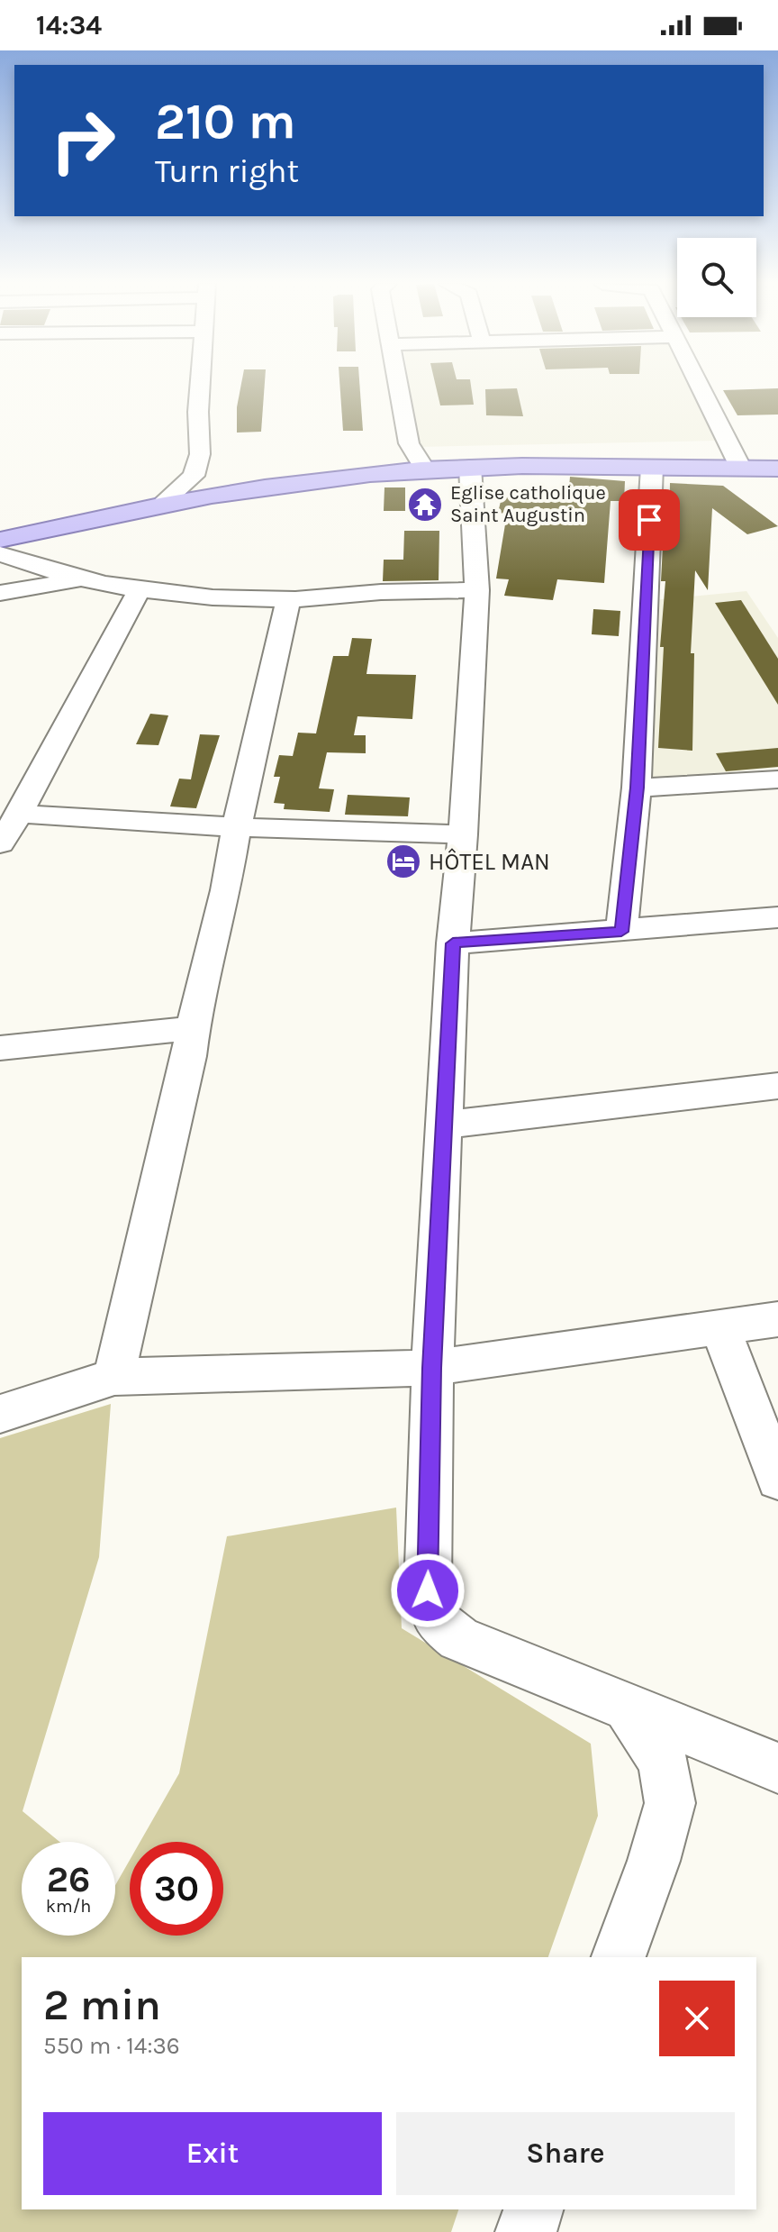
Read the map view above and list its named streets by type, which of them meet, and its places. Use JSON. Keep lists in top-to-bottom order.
{
  "places": {
    "temple": ["Eglise catholique Saint Augustin"],
    "hotel": ["HÔTEL MAN"]
  },
  "page": {
    "status": "14:34",
    "turn": ["210 m", "Turn right"],
    "speed": "26 km/h",
    "limit": "30",
    "heading": ["2 min", "550 m · 14:36"],
    "buttons": ["Exit", "Share"]
  }
}
